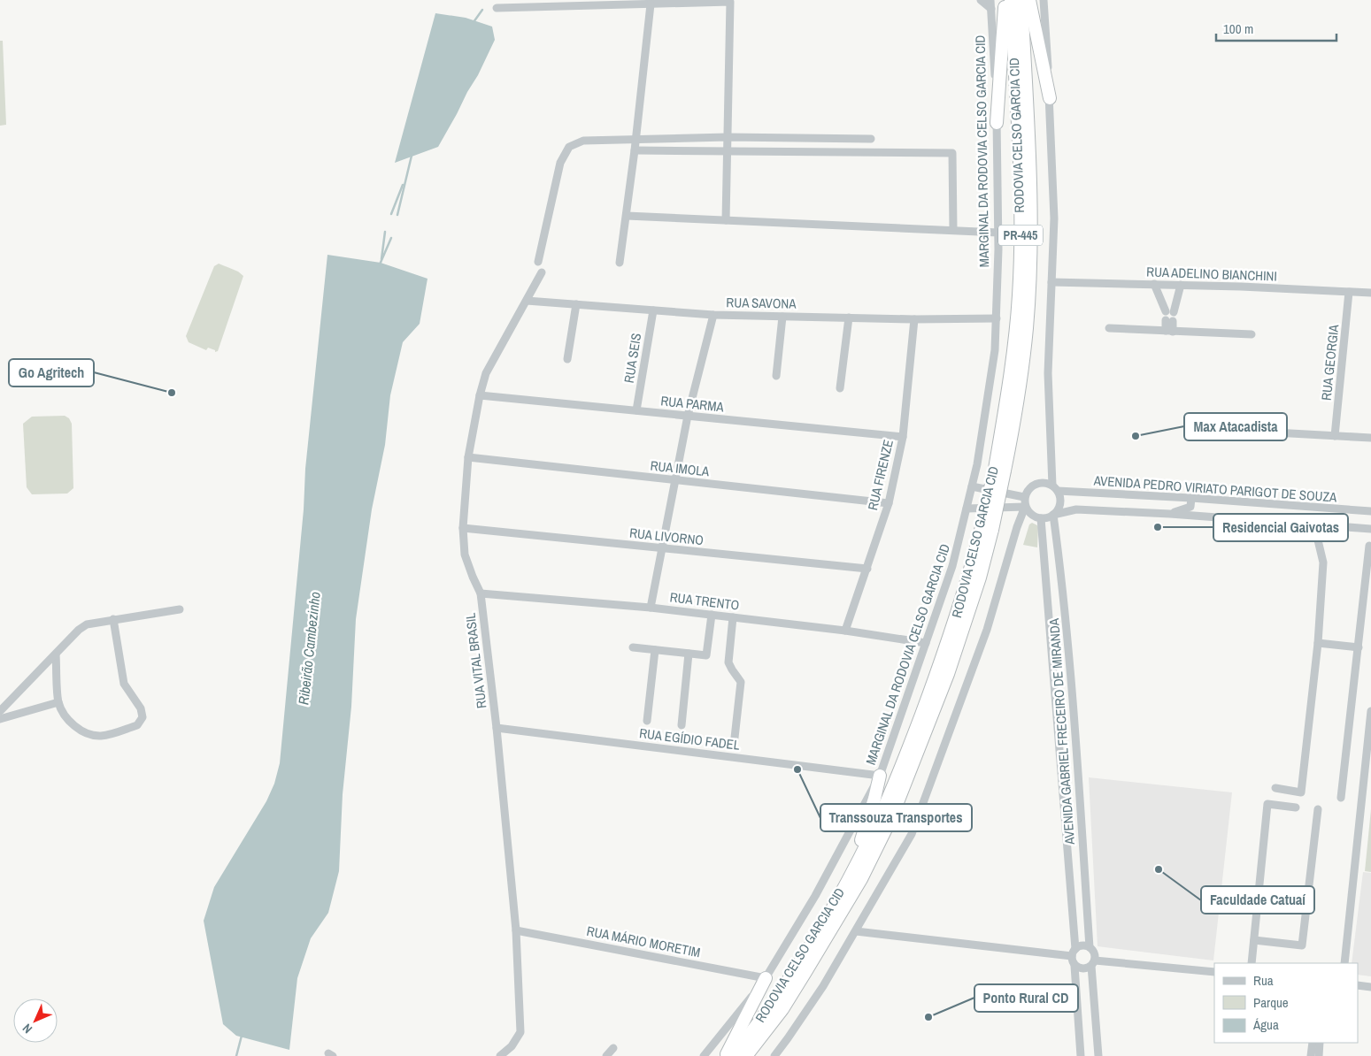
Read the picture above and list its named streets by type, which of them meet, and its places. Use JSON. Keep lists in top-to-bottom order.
{
  "streets": {
    "highway": ["RODOVIA CELSO GARCIA CID", "PR-445"],
    "street": [
      "MARGINAL DA RODOVIA CELSO GARCIA CID",
      "RUA ADELINO BIANCHINI",
      "RUA SAVONA",
      "RUA SEIS",
      "RUA GEORGIA",
      "RUA PARMA",
      "RUA IMOLA",
      "RUA FIRENZE",
      "AVENIDA PEDRO VIRIATO PARIGOT DE SOUZA",
      "RUA LIVORNO",
      "RUA TRENTO",
      "RUA VITAL BRASIL",
      "AVENIDA GABRIEL FRECEIRO DE MIRANDA",
      "RUA EGÍDIO FADEL",
      "RUA MÁRIO MORETIM"
    ]
  },
  "crossings": [
    ["MARGINAL DA RODOVIA CELSO GARCIA CID", "RUA SAVONA"],
    ["MARGINAL DA RODOVIA CELSO GARCIA CID", "RUA TRENTO"],
    ["MARGINAL DA RODOVIA CELSO GARCIA CID", "RUA EGÍDIO FADEL"],
    ["MARGINAL DA RODOVIA CELSO GARCIA CID", "RUA MÁRIO MORETIM"],
    ["RUA ADELINO BIANCHINI", "RUA GEORGIA"],
    ["RUA SAVONA", "RUA SEIS"],
    ["RUA SAVONA", "RUA FIRENZE"],
    ["RUA SAVONA", "RUA VITAL BRASIL"],
    ["RUA SEIS", "RUA PARMA"],
    ["RUA PARMA", "RUA FIRENZE"],
    ["RUA PARMA", "RUA VITAL BRASIL"],
    ["RUA IMOLA", "RUA FIRENZE"],
    ["RUA IMOLA", "RUA VITAL BRASIL"],
    ["RUA FIRENZE", "RUA LIVORNO"],
    ["RUA FIRENZE", "RUA TRENTO"],
    ["AVENIDA PEDRO VIRIATO PARIGOT DE SOUZA", "AVENIDA GABRIEL FRECEIRO DE MIRANDA"],
    ["RUA LIVORNO", "RUA VITAL BRASIL"],
    ["RUA TRENTO", "RUA VITAL BRASIL"],
    ["RUA VITAL BRASIL", "RUA EGÍDIO FADEL"],
    ["RUA VITAL BRASIL", "RUA MÁRIO MORETIM"]
  ],
  "water": ["Ribeirão Cambezinho"],
  "places": [
    "Go Agritech",
    "Max Atacadista",
    "Residencial Gaivotas",
    "Transsouza Transportes",
    "Faculdade Catuaí",
    "Ponto Rural CD"
  ],
  "legend": ["Rua", "Parque", "Água"],
  "scale_bar": "100 m",
  "north": "bottom left"
}
